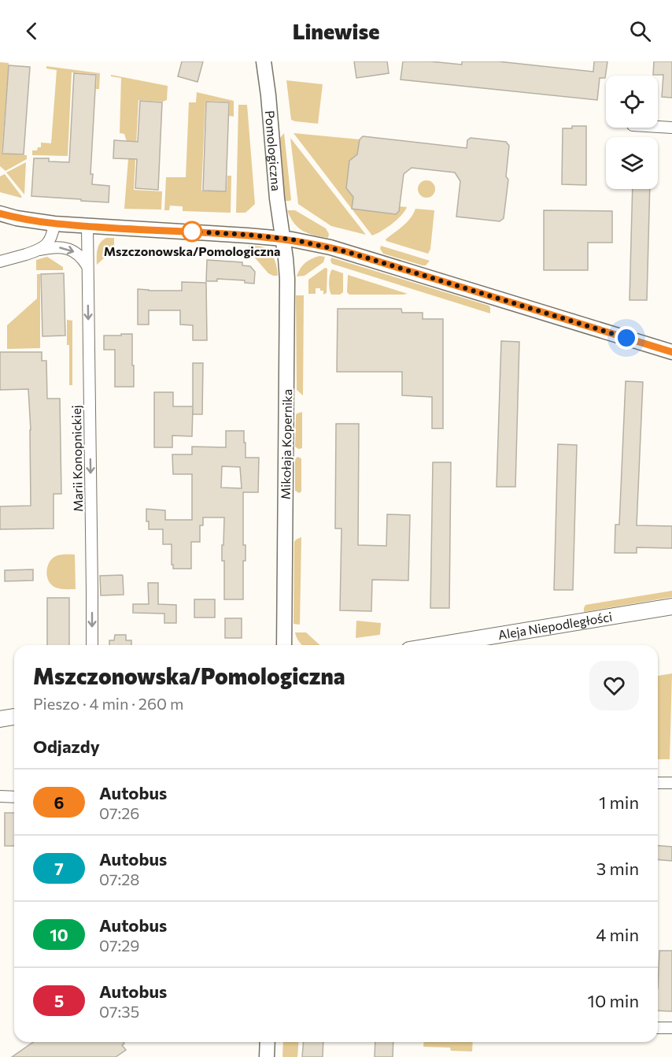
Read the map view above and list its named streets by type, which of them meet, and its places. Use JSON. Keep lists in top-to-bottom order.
{
  "streets": {
    "main road": ["Aleja Niepodległości"],
    "street": ["Pomologiczna", "Mikołaja Kopernika", "Marii Konopnickiej"]
  },
  "crossings": [
    ["Pomologiczna", "Mikołaja Kopernika"]
  ],
  "one_way": ["Marii Konopnickiej"],
  "places": ["Mszczonowska/Pomologiczna"],
  "lines": ["bus line 6"],
  "page": {
    "header": "Linewise",
    "heading": [
      ["Mszczonowska/Pomologiczna", "Pieszo · 4 min · 260 m"],
      "Odjazdy"
    ],
    "list": [
      {
        "mark": "6",
        "name": "Autobus",
        "note": "07:26",
        "value": "1 min"
      },
      {
        "mark": "7",
        "name": "Autobus",
        "note": "07:28",
        "value": "3 min"
      },
      {
        "mark": "10",
        "name": "Autobus",
        "note": "07:29",
        "value": "4 min"
      },
      {
        "mark": "5",
        "name": "Autobus",
        "note": "07:35",
        "value": "10 min"
      }
    ]
  }
}
